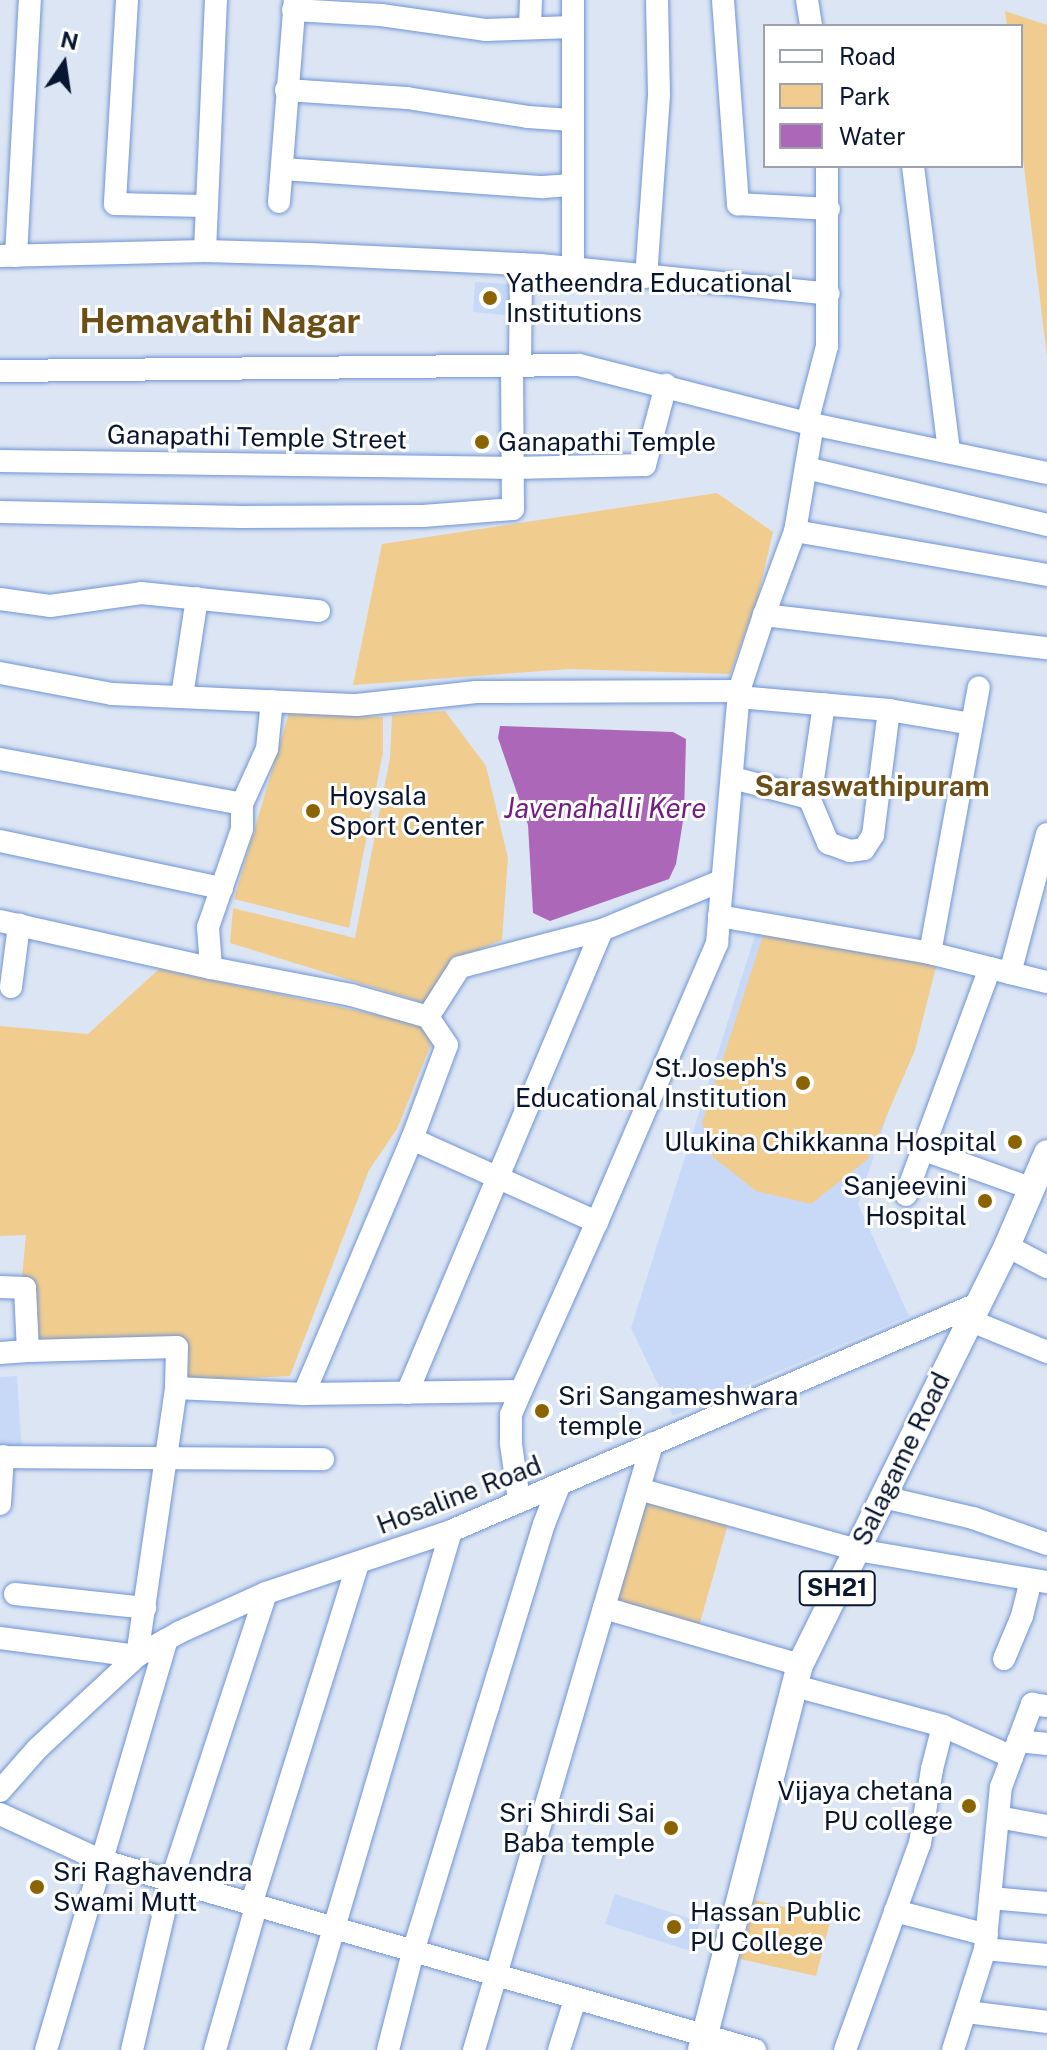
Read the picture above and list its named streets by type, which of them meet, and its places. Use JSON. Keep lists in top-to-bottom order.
{
  "streets": {
    "main road": ["Salagame Road", "SH21"],
    "street": ["Ganapathi Temple Street", "Hosaline Road"]
  },
  "crossings": [
    ["Salagame Road", "Hosaline Road"]
  ],
  "districts": ["Hemavathi Nagar", "Saraswathipuram"],
  "water": ["Javenahalli Kere"],
  "places": [
    "Yatheendra Educational Institutions",
    "Ganapathi Temple",
    "Hoysala Sport Center",
    "St.Joseph's Educational Institution",
    "Ulukina Chikkanna Hospital",
    "Sanjeevini Hospital",
    "Sri Sangameshwara temple",
    "Vijaya chetana PU college",
    "Sri Shirdi Sai Baba temple",
    "Sri Raghavendra Swami Mutt",
    "Hassan Public PU College"
  ],
  "legend": ["Road", "Park", "Water"],
  "north": "top"
}
